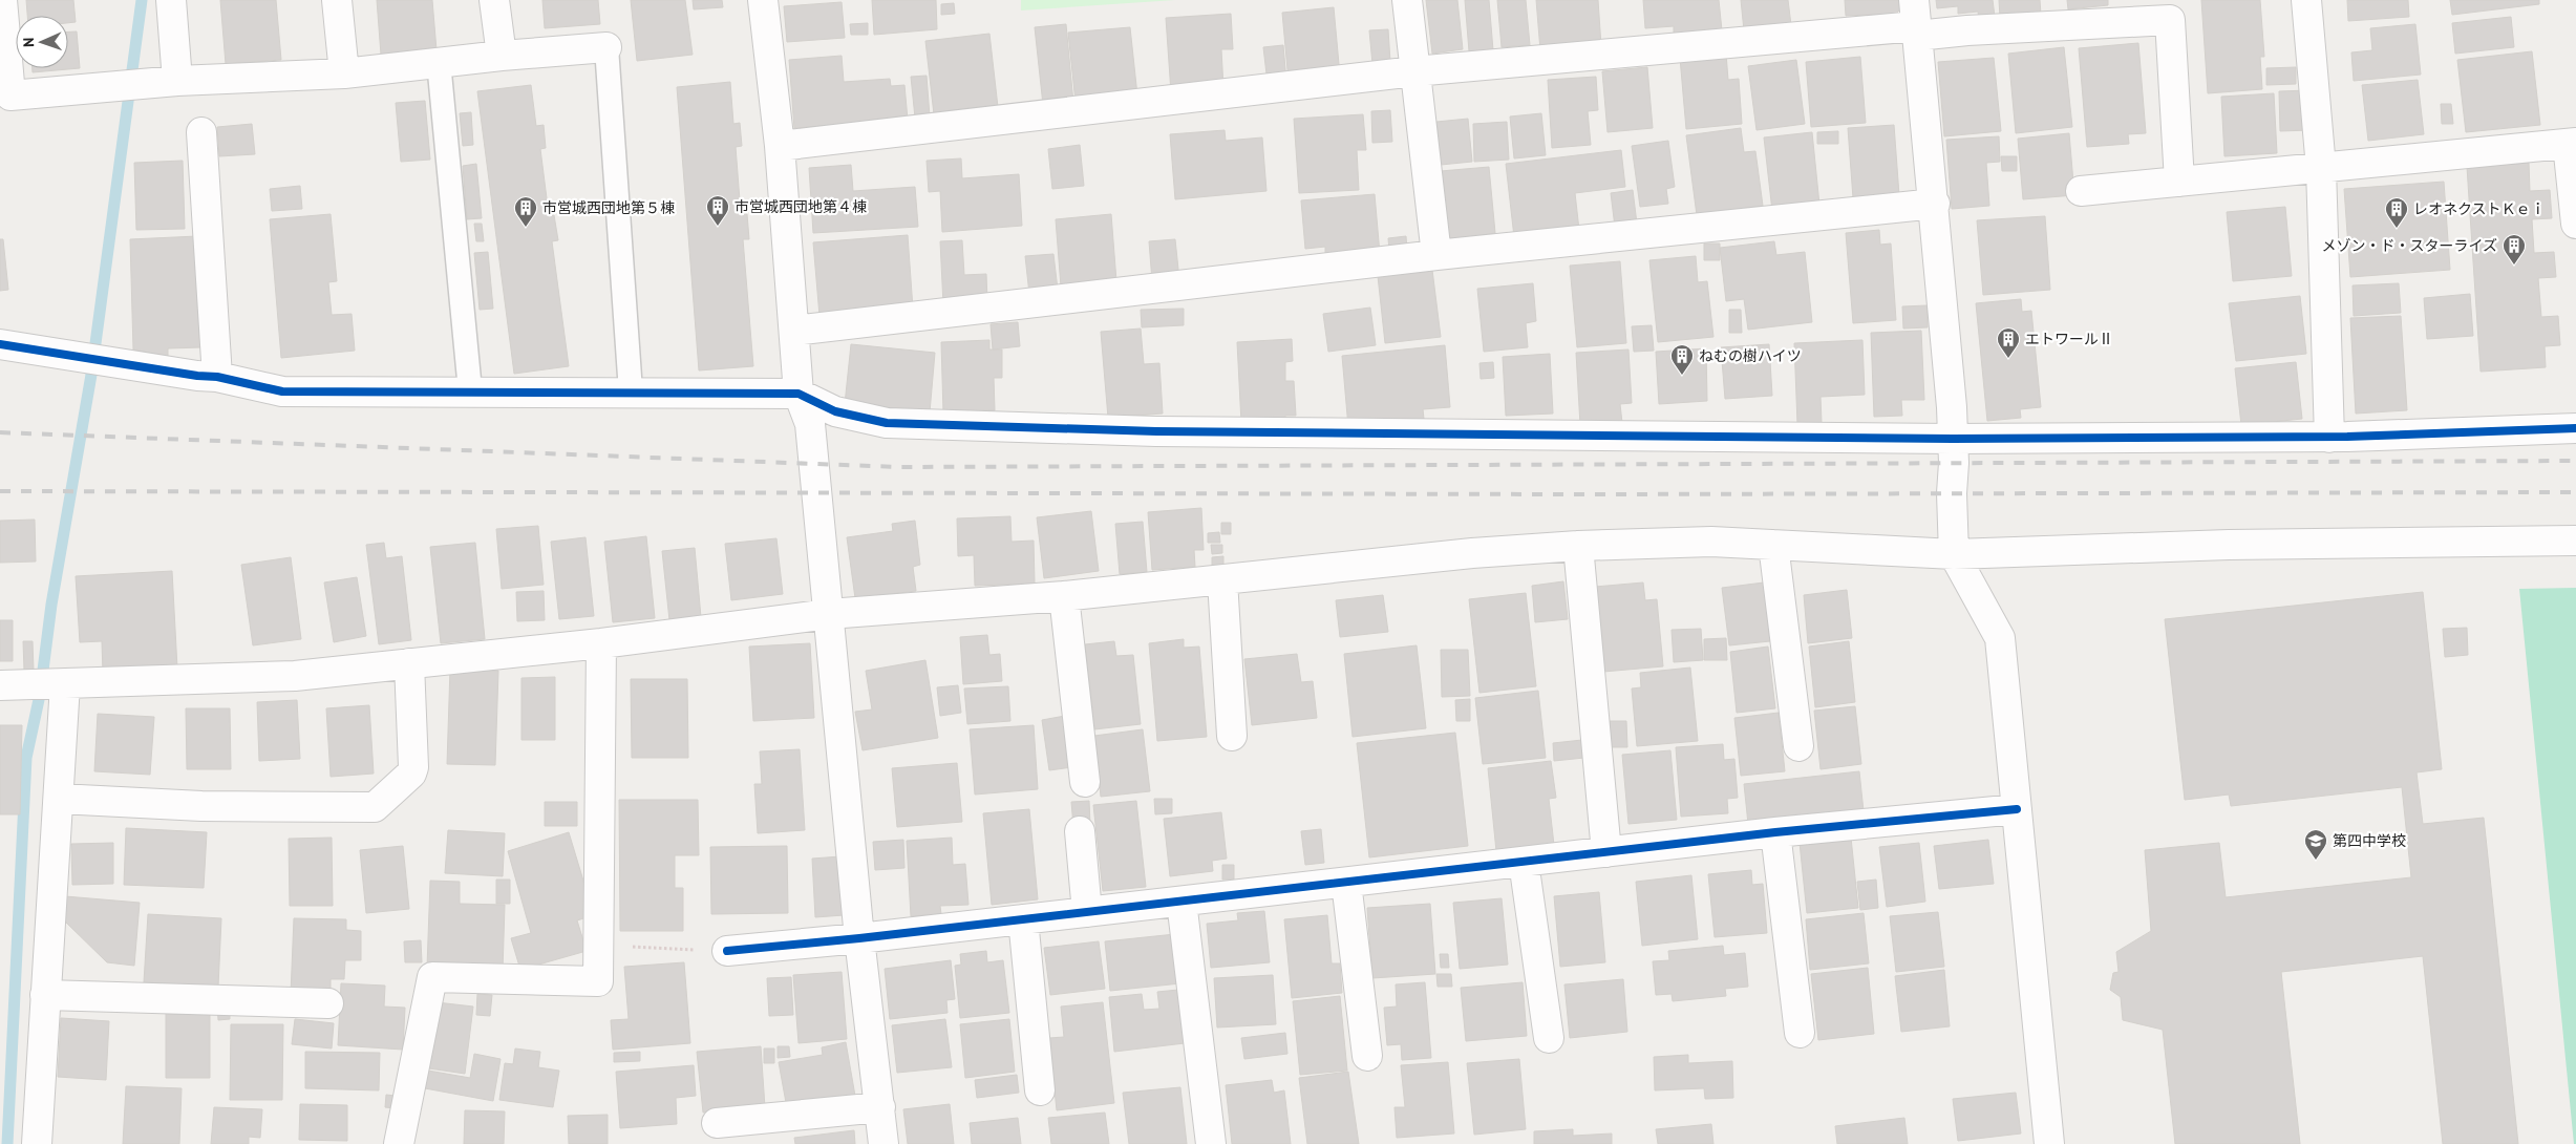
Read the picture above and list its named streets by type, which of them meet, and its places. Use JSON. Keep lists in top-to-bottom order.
{
  "places": {
    "building": [
      "市営城西団地第４棟",
      "市営城西団地第５棟",
      "レオネクストＫｅｉ",
      "メゾン・ド・スターライズ",
      "エトワールⅡ",
      "ねむの樹ハイツ"
    ],
    "school or university": ["第四中学校"]
  },
  "north": "left"
}
